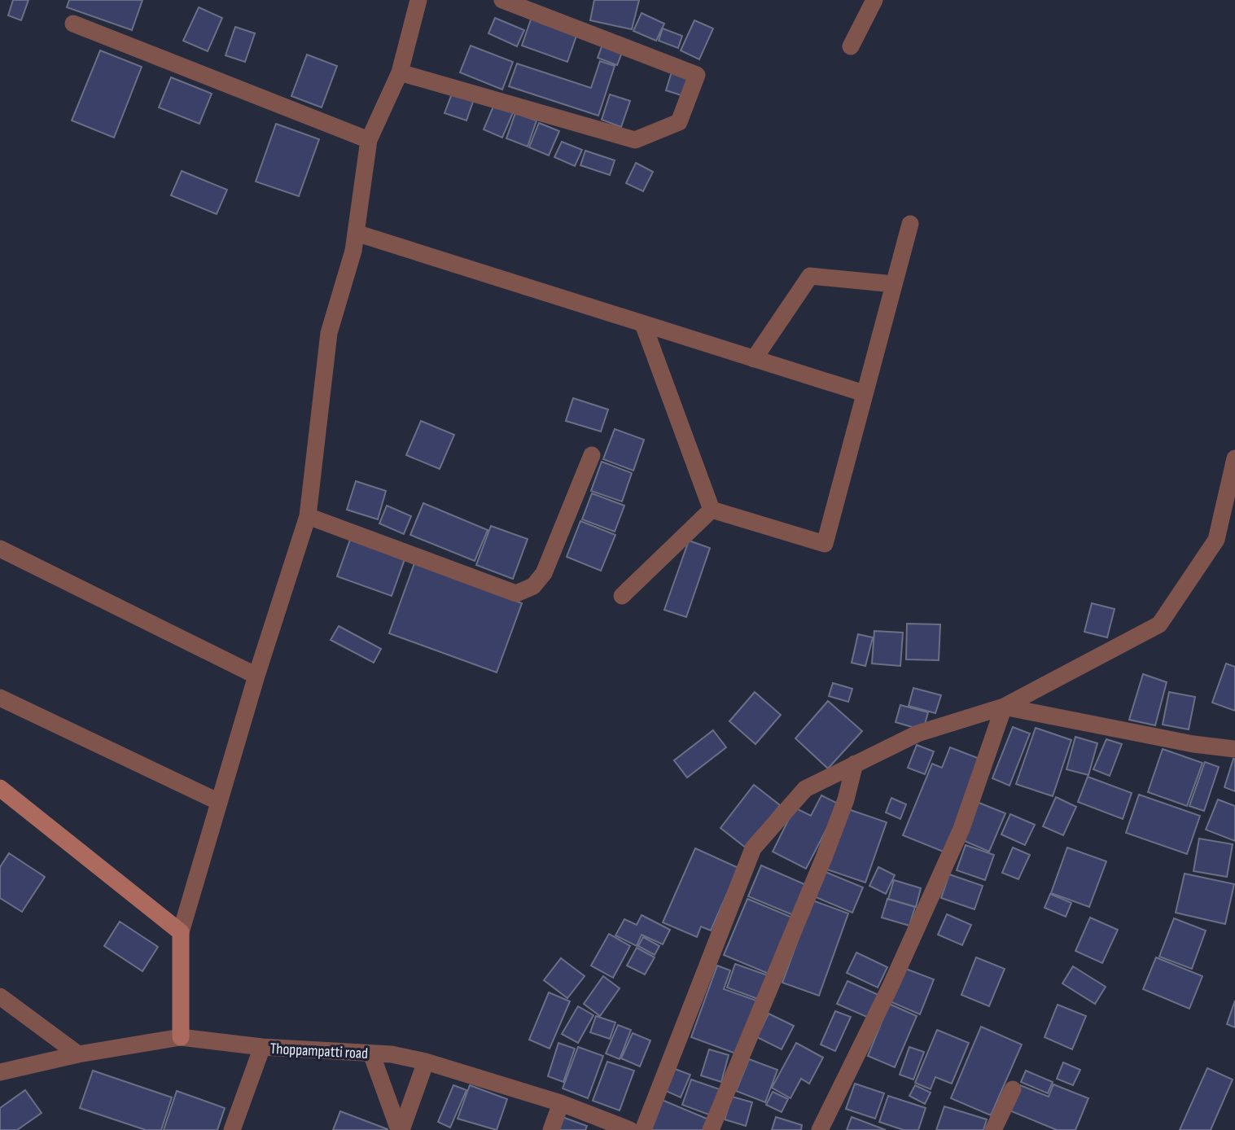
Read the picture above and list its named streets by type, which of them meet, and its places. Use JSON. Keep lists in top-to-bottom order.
{
  "streets": {
    "street": ["Thoppampatti road"]
  }
}
